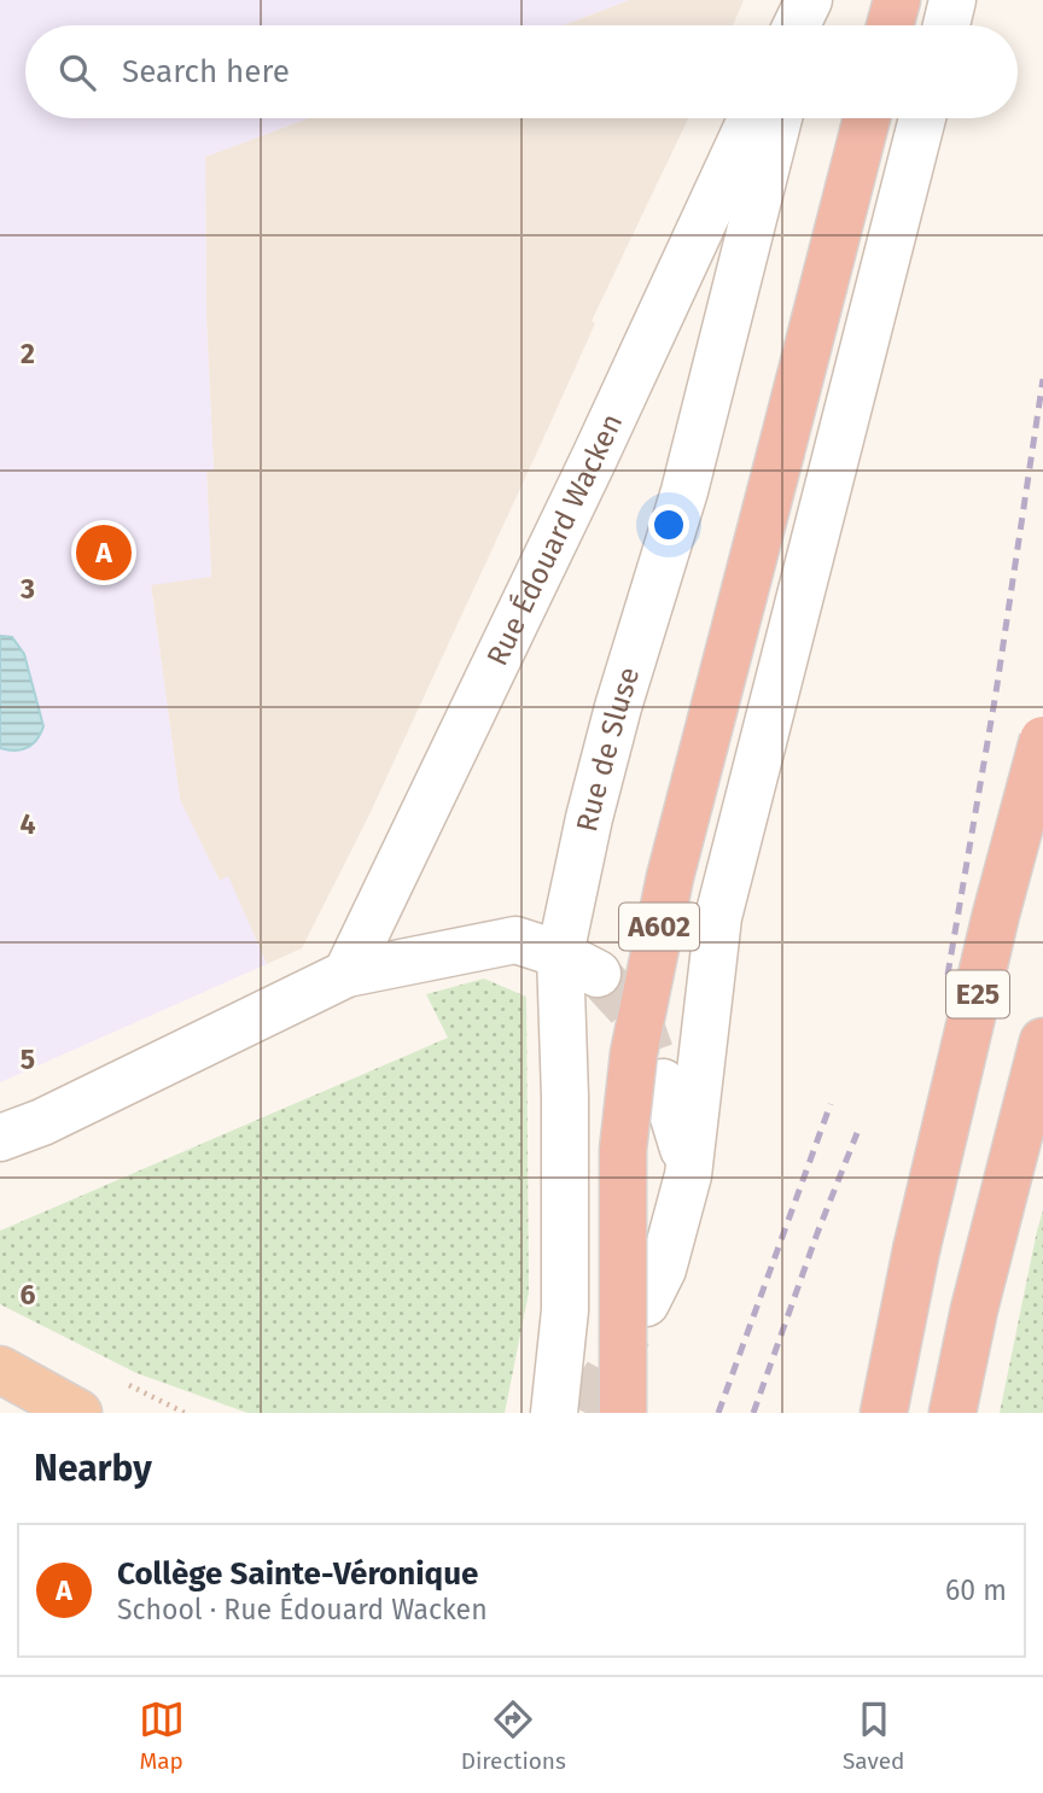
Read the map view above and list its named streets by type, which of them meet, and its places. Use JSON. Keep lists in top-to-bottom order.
{
  "streets": {
    "highway": ["A602", "E25"],
    "street": ["Rue Édouard Wacken", "Rue de Sluse"]
  },
  "page": {
    "search": "Search here",
    "pins": "A",
    "heading": "Nearby",
    "list": [
      {
        "mark": "A",
        "name": "Collège Sainte-Véronique",
        "note": "School · Rue Édouard Wacken",
        "value": "60 m"
      }
    ],
    "nav": ["Map", "Directions", "Saved"]
  },
  "grid": {
    "rows": [
      "2",
      "3",
      "4",
      "5",
      "6"
    ]
  }
}
